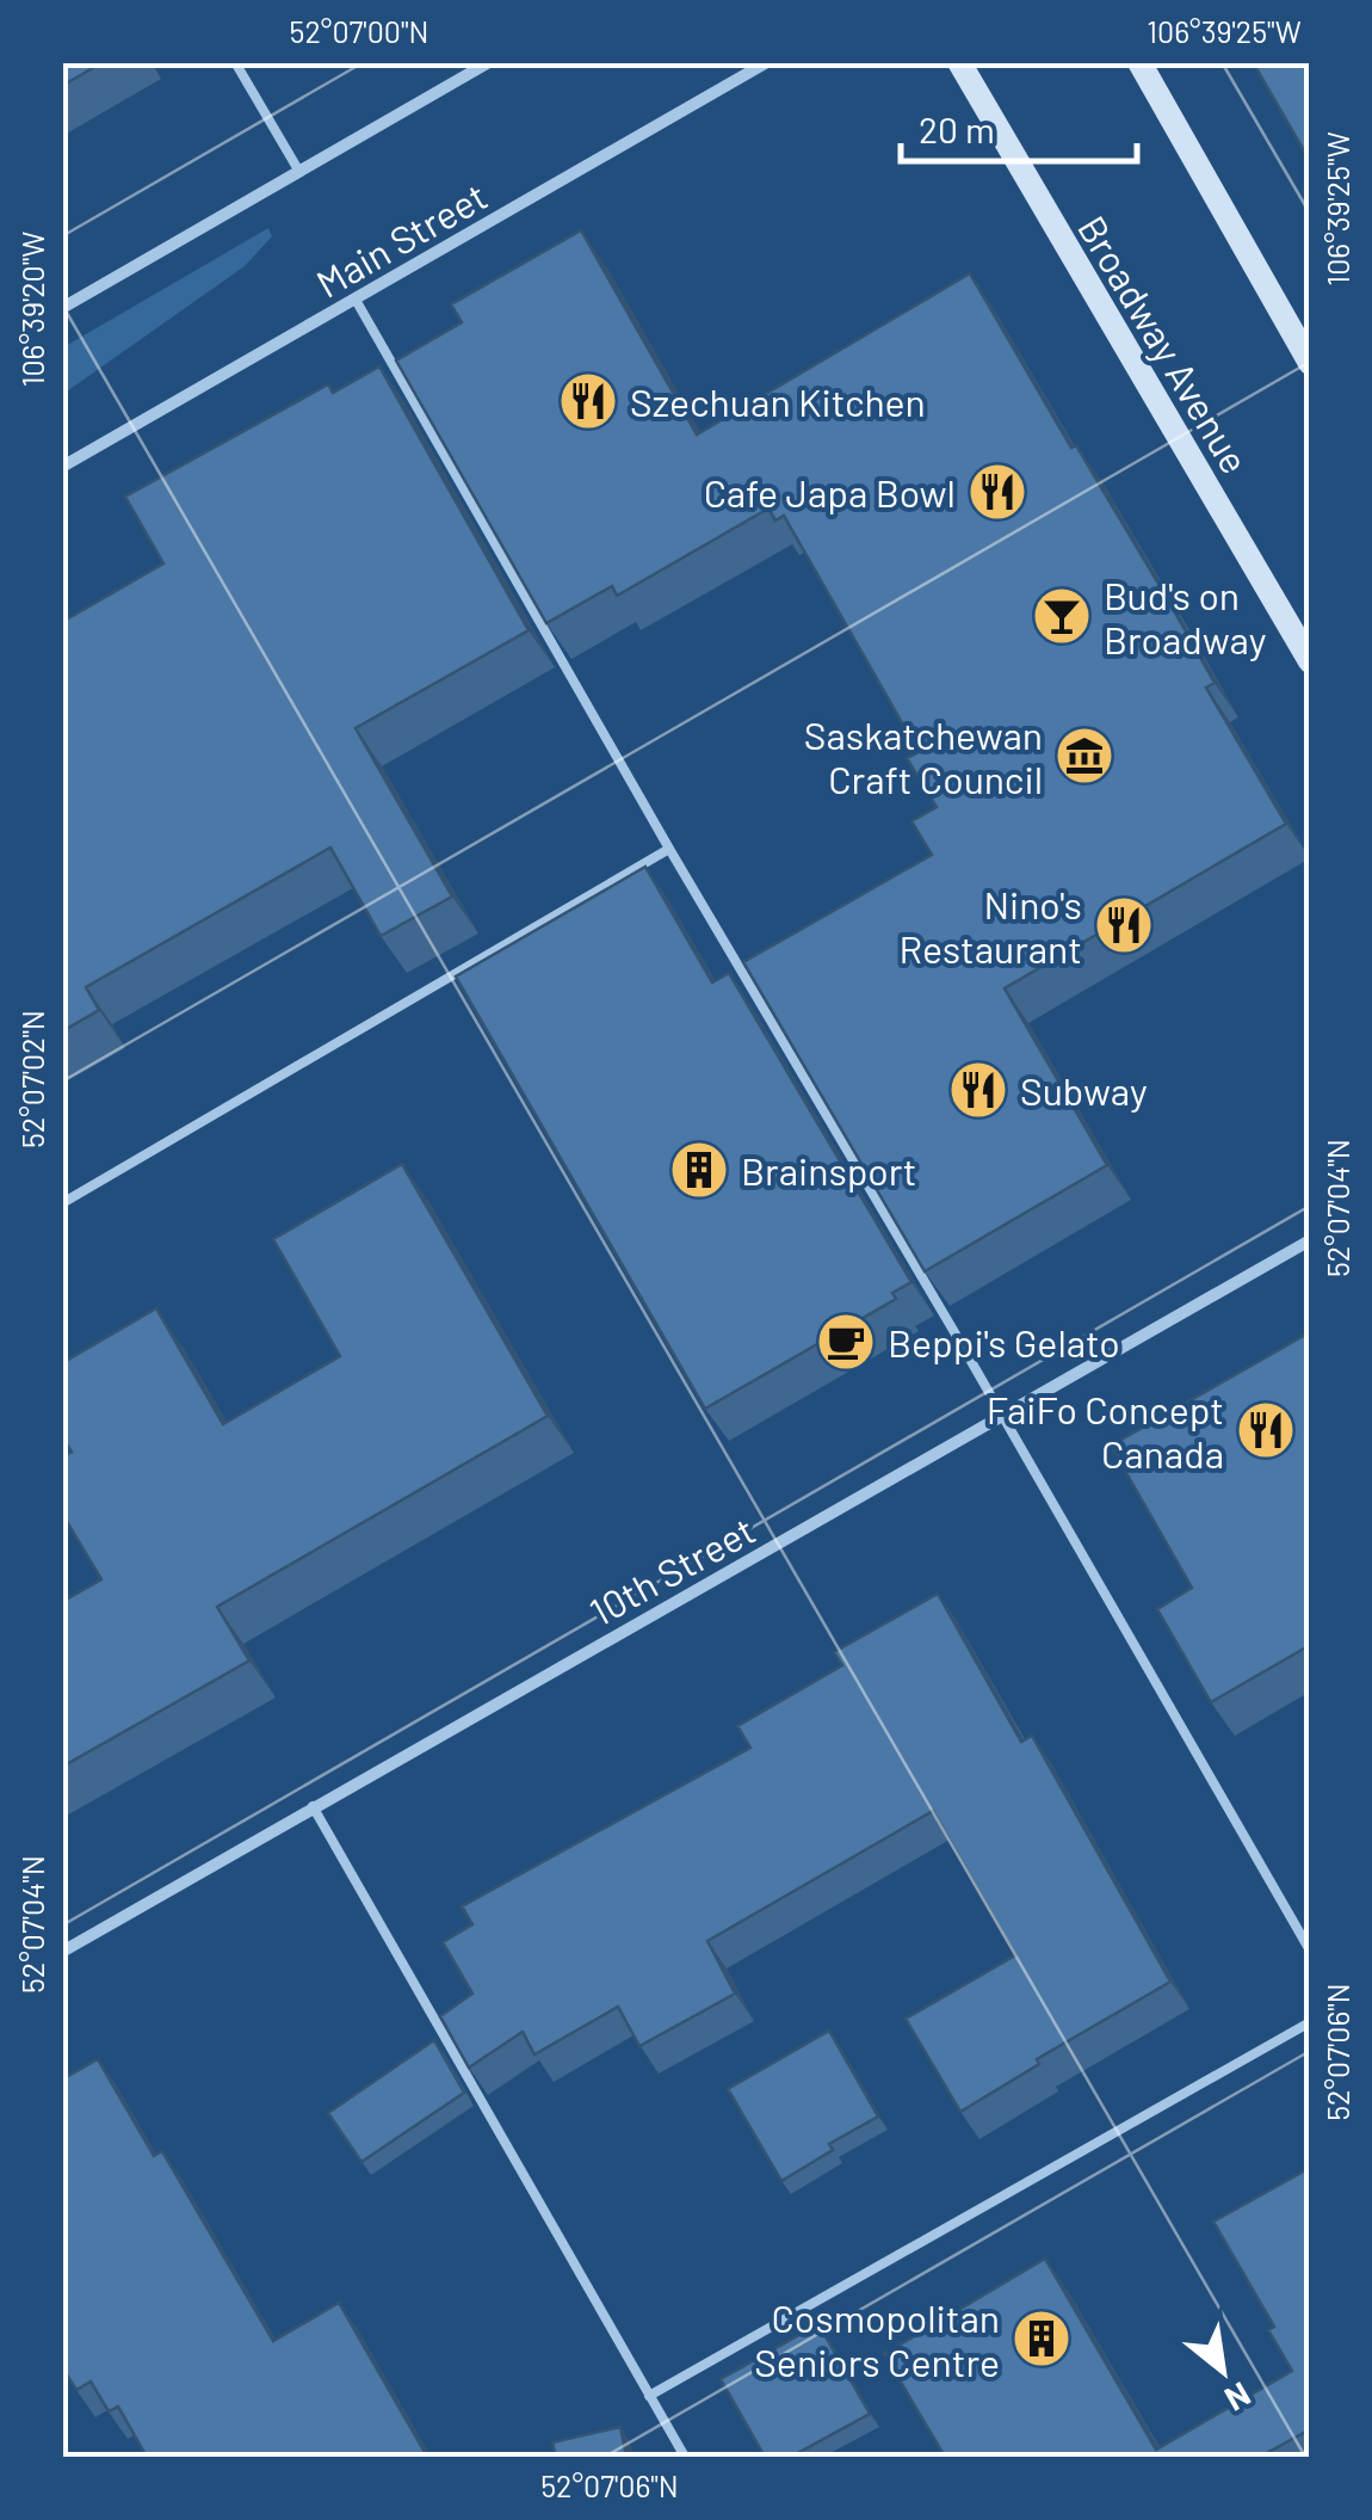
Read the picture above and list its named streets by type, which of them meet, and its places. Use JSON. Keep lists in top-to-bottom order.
{
  "streets": {
    "main road": ["Broadway Avenue"],
    "street": ["Main Street", "10th Street"]
  },
  "places": {
    "restaurant": [
      "Szechuan Kitchen",
      "Cafe Japa Bowl",
      "Nino's Restaurant",
      "Subway",
      "FaiFo Concept Canada"
    ],
    "bar": ["Bud's on Broadway"],
    "museum": ["Saskatchewan Craft Council"],
    "building": ["Brainsport", "Cosmopolitan Seniors Centre"],
    "cafe": ["Beppi's Gelato"]
  },
  "scale_bar": "20 m",
  "north": "bottom right",
  "coordinates": [
    "52°07'00\"N",
    "106°39'25\"W",
    "106°39'20\"W",
    "52°07'02\"N",
    "52°07'04\"N",
    "52°07'06\"N"
  ]
}
